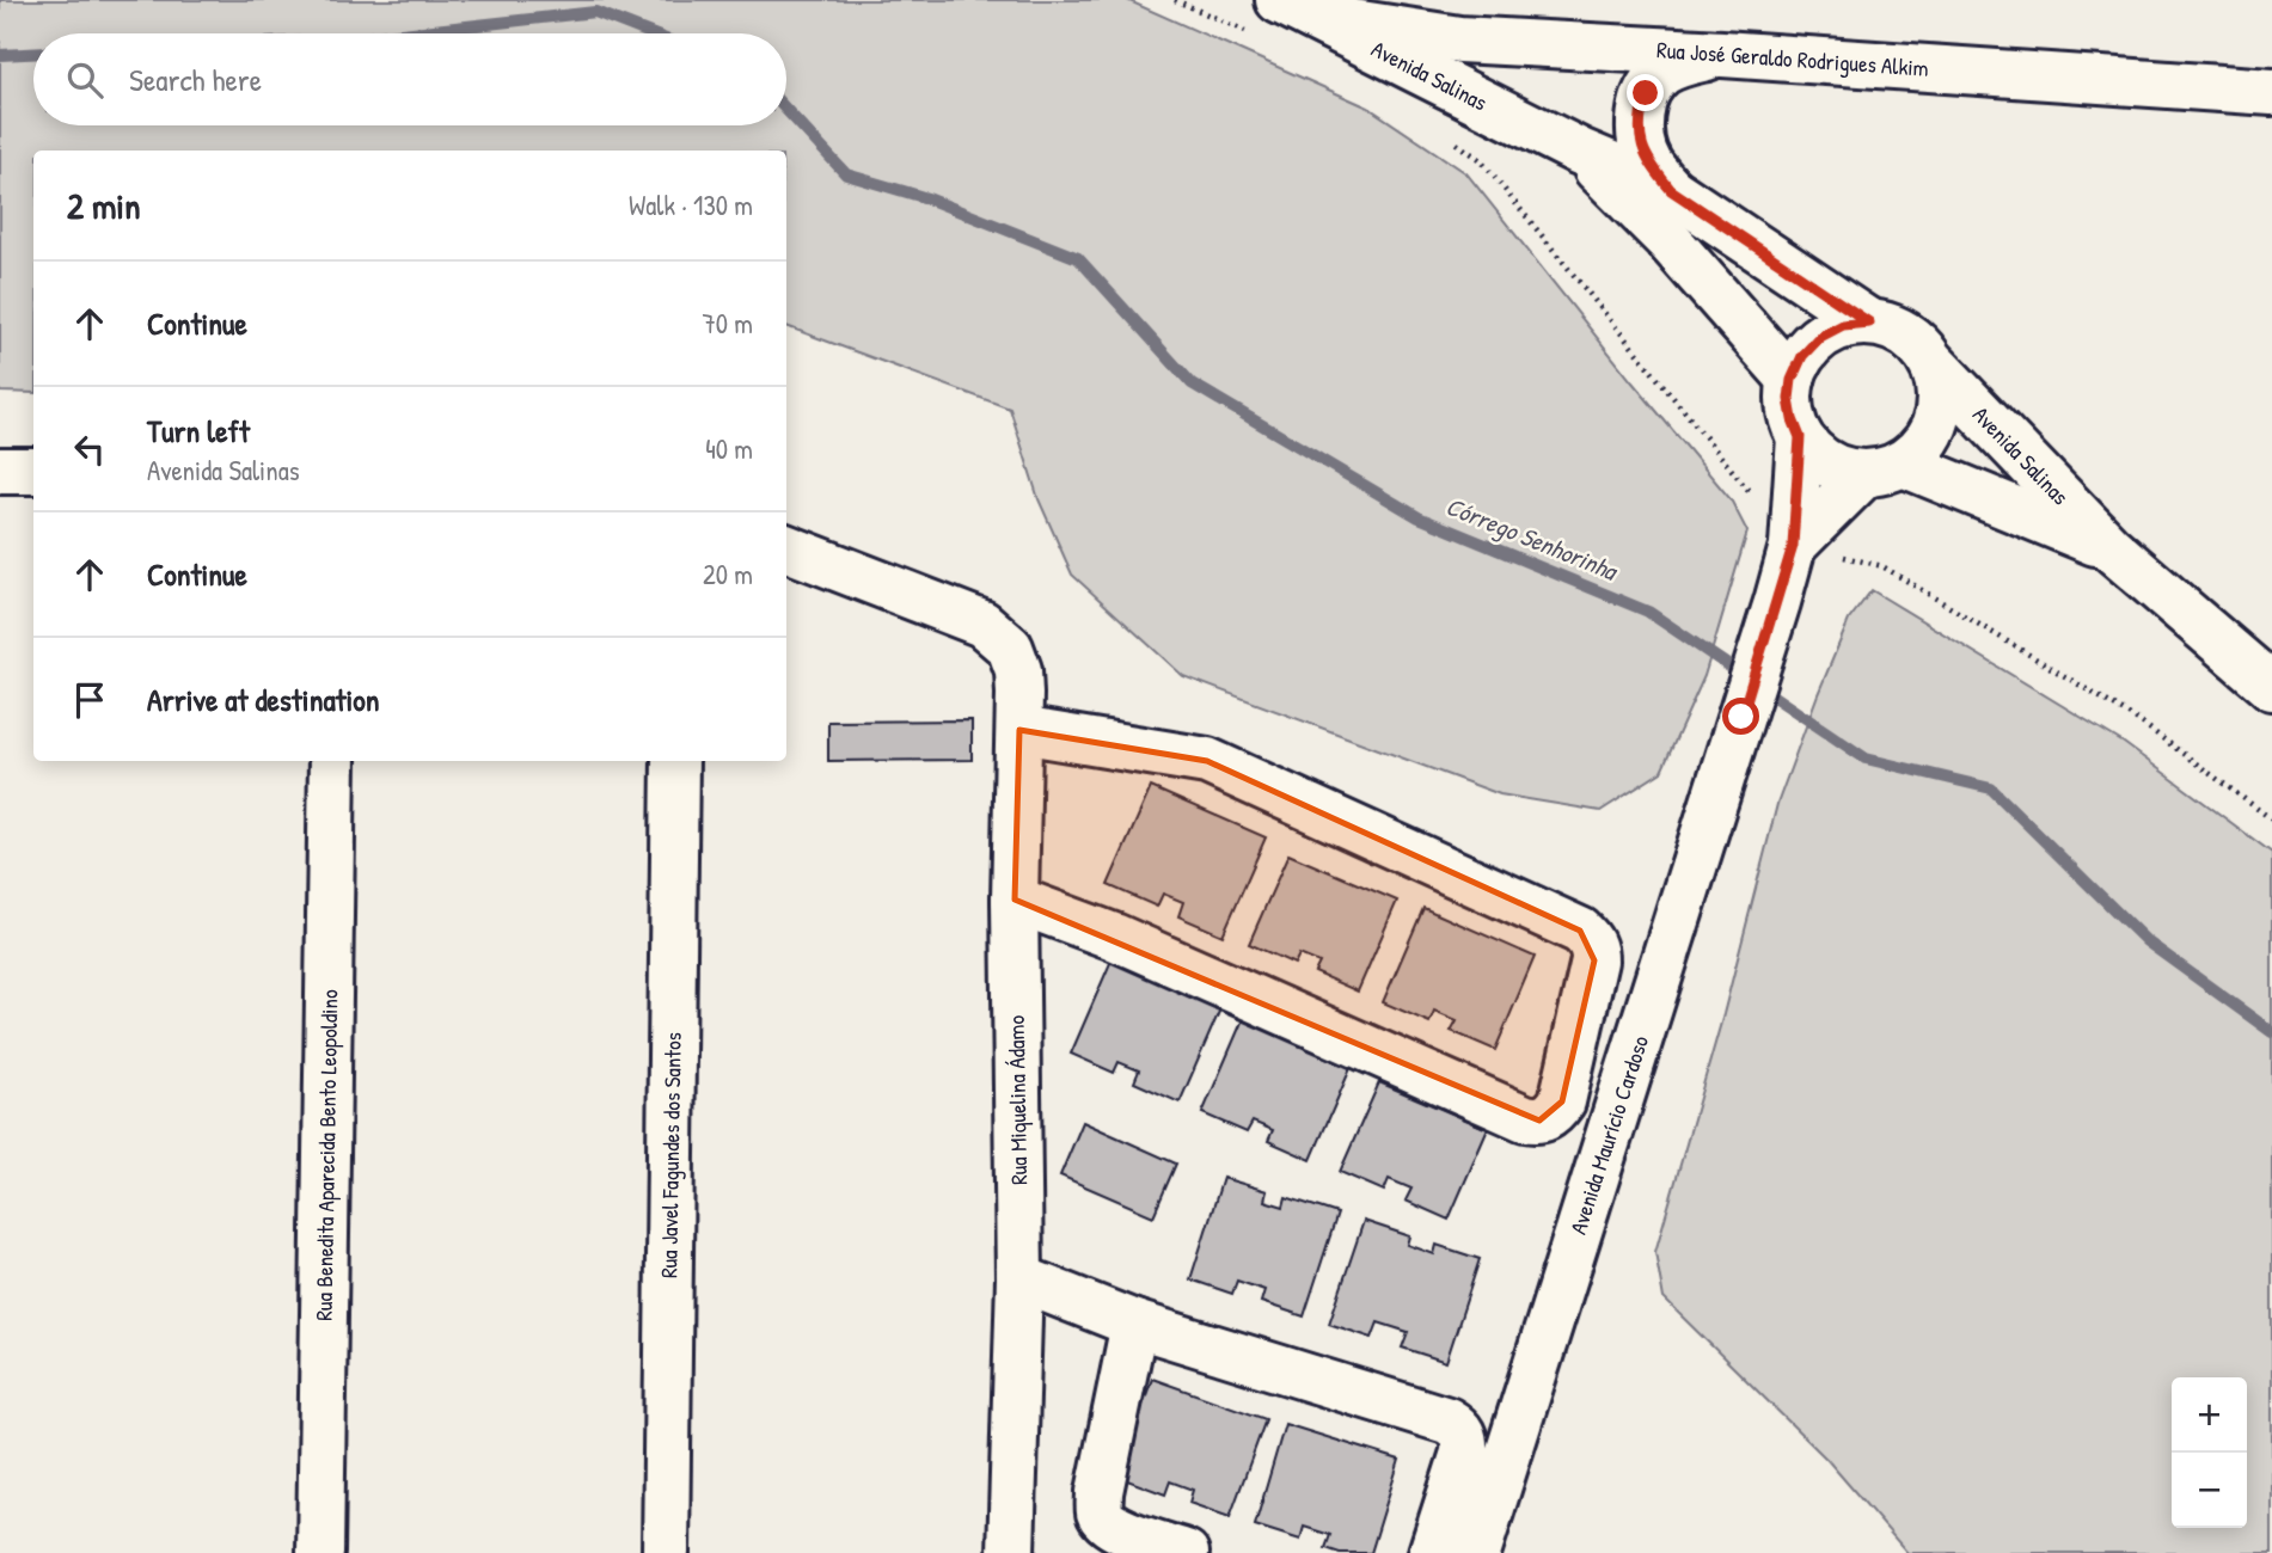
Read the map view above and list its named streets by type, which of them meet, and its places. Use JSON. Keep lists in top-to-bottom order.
{
  "streets": {
    "street": [
      "Rua José Geraldo Rodrigues Alkim",
      "Avenida Salinas",
      "Rua Miquelina Ádamo",
      "Avenida Maurício Cardoso",
      "Rua Benedita Aparecida Bento Leopoldino",
      "Rua Javel Fagundes dos Santos"
    ]
  },
  "crossings": [
    ["Rua José Geraldo Rodrigues Alkim", "Avenida Salinas"],
    ["Avenida Salinas", "Avenida Maurício Cardoso"]
  ],
  "water": ["Córrego Senhorinha"],
  "page": {
    "search": "Search here",
    "heading": ["2 min", "Walk · 130 m"],
    "list": [
      ["Continue", "70 m"],
      ["Turn left", "Avenida Salinas", "40 m"],
      ["Continue", "20 m"],
      "Arrive at destination"
    ],
    "map_buttons": ["+", "−"]
  }
}
